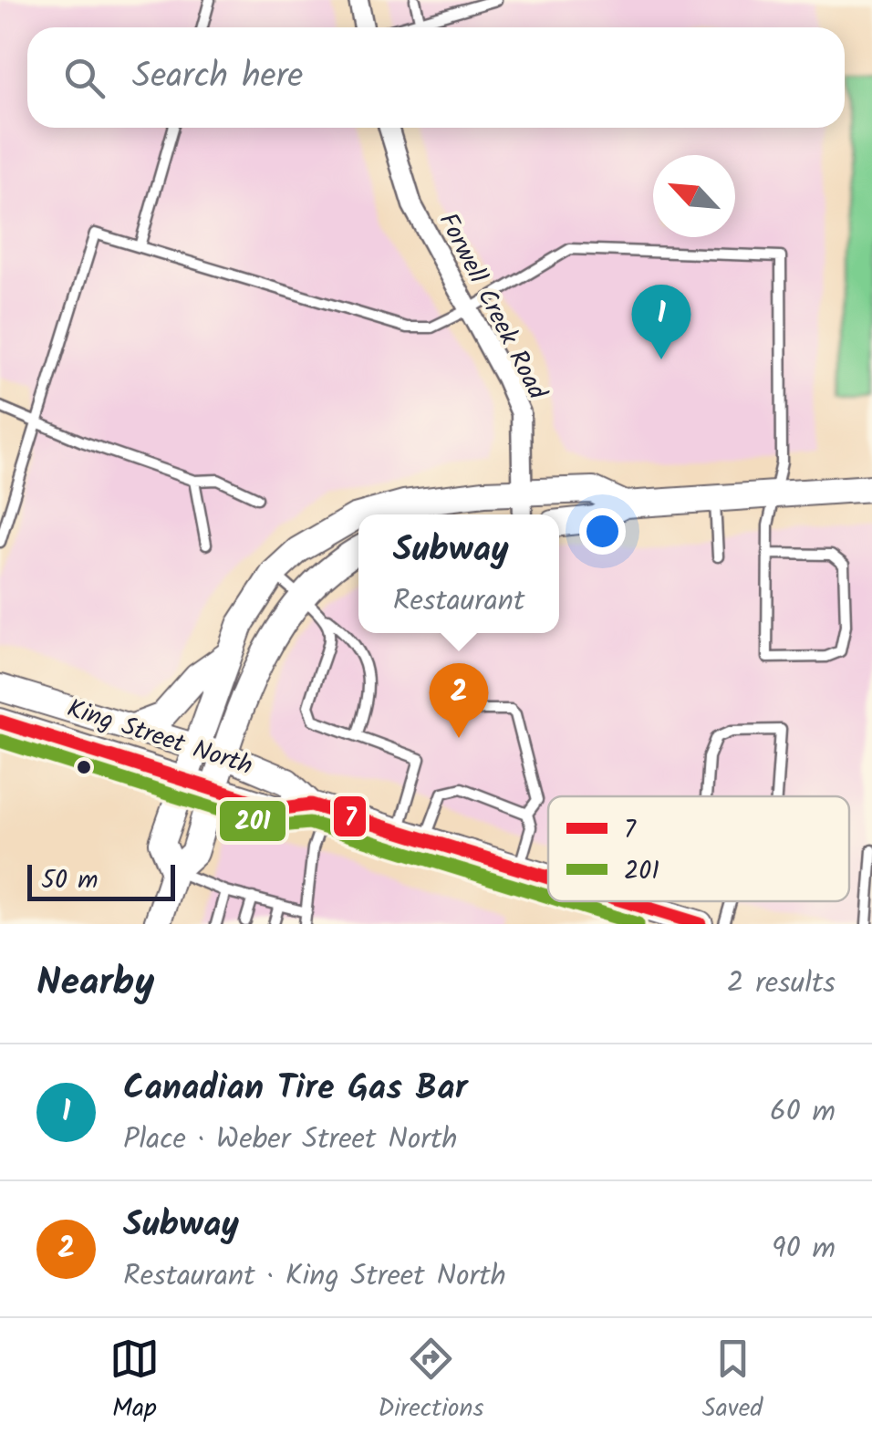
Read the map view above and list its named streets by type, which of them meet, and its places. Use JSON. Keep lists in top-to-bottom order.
{
  "streets": {
    "main road": ["King Street North"],
    "street": ["Forwell Creek Road"]
  },
  "lines": ["transit line 7", "transit line 201"],
  "legend": ["7", "201"],
  "scale_bar": "50 m",
  "north": "top left",
  "page": {
    "search": "Search here",
    "pins": ["1", "2"],
    "popup": ["Subway", "Restaurant"],
    "scale": "50 m",
    "heading": ["Nearby", "2 results"],
    "list": [
      {
        "mark": "1",
        "name": "Canadian Tire Gas Bar",
        "note": "Place · Weber Street North",
        "value": "60 m"
      },
      {
        "mark": "2",
        "name": "Subway",
        "note": "Restaurant · King Street North",
        "value": "90 m"
      }
    ],
    "nav": ["Map", "Directions", "Saved"]
  }
}
